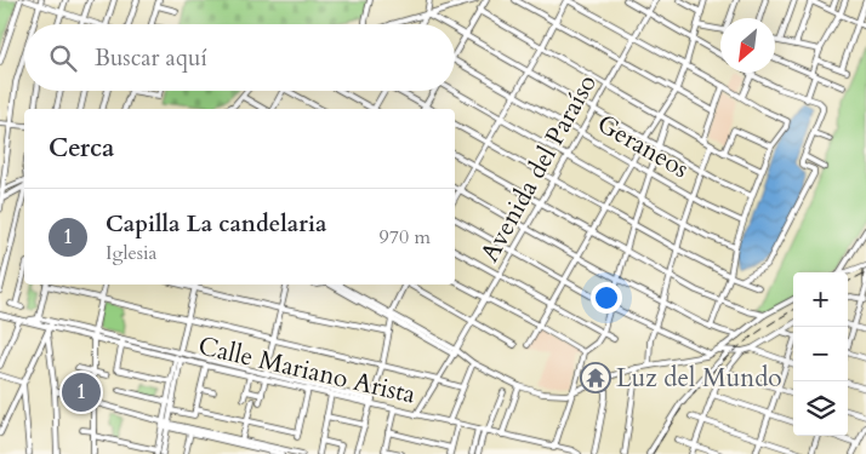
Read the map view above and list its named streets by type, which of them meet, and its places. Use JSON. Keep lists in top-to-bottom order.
{
  "streets": {
    "street": ["Geraneos", "Avenida del Paraíso", "Calle Mariano Arista"]
  },
  "crossings": [
    ["Geraneos", "Avenida del Paraíso"],
    ["Avenida del Paraíso", "Calle Mariano Arista"]
  ],
  "places": {
    "temple": ["Luz del Mundo"]
  },
  "north": "bottom left",
  "page": {
    "search": "Buscar aquí",
    "heading": "Cerca",
    "list": [
      {
        "mark": "1",
        "name": "Capilla La candelaria",
        "note": "Iglesia",
        "value": "970 m"
      }
    ],
    "map_buttons": ["+", "−"],
    "pins": "1"
  }
}
